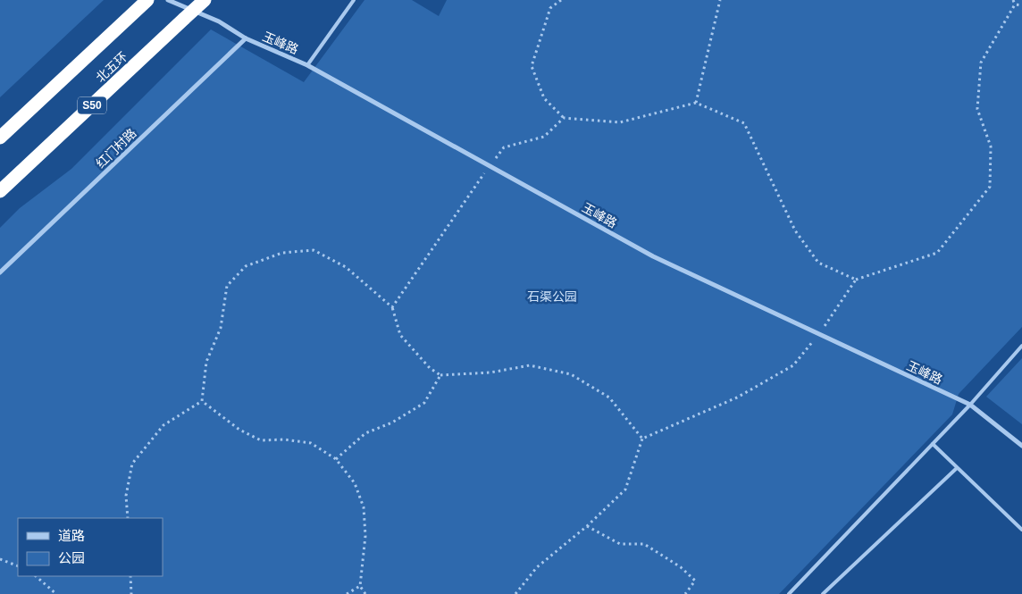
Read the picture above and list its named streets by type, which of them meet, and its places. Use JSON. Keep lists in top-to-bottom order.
{
  "streets": {
    "highway": ["北五环", "S50"],
    "street": ["玉峰路", "红门村路"]
  },
  "crossings": [
    ["玉峰路", "红门村路"]
  ],
  "parks": ["石渠公园"],
  "legend": ["道路", "公园"]
}
